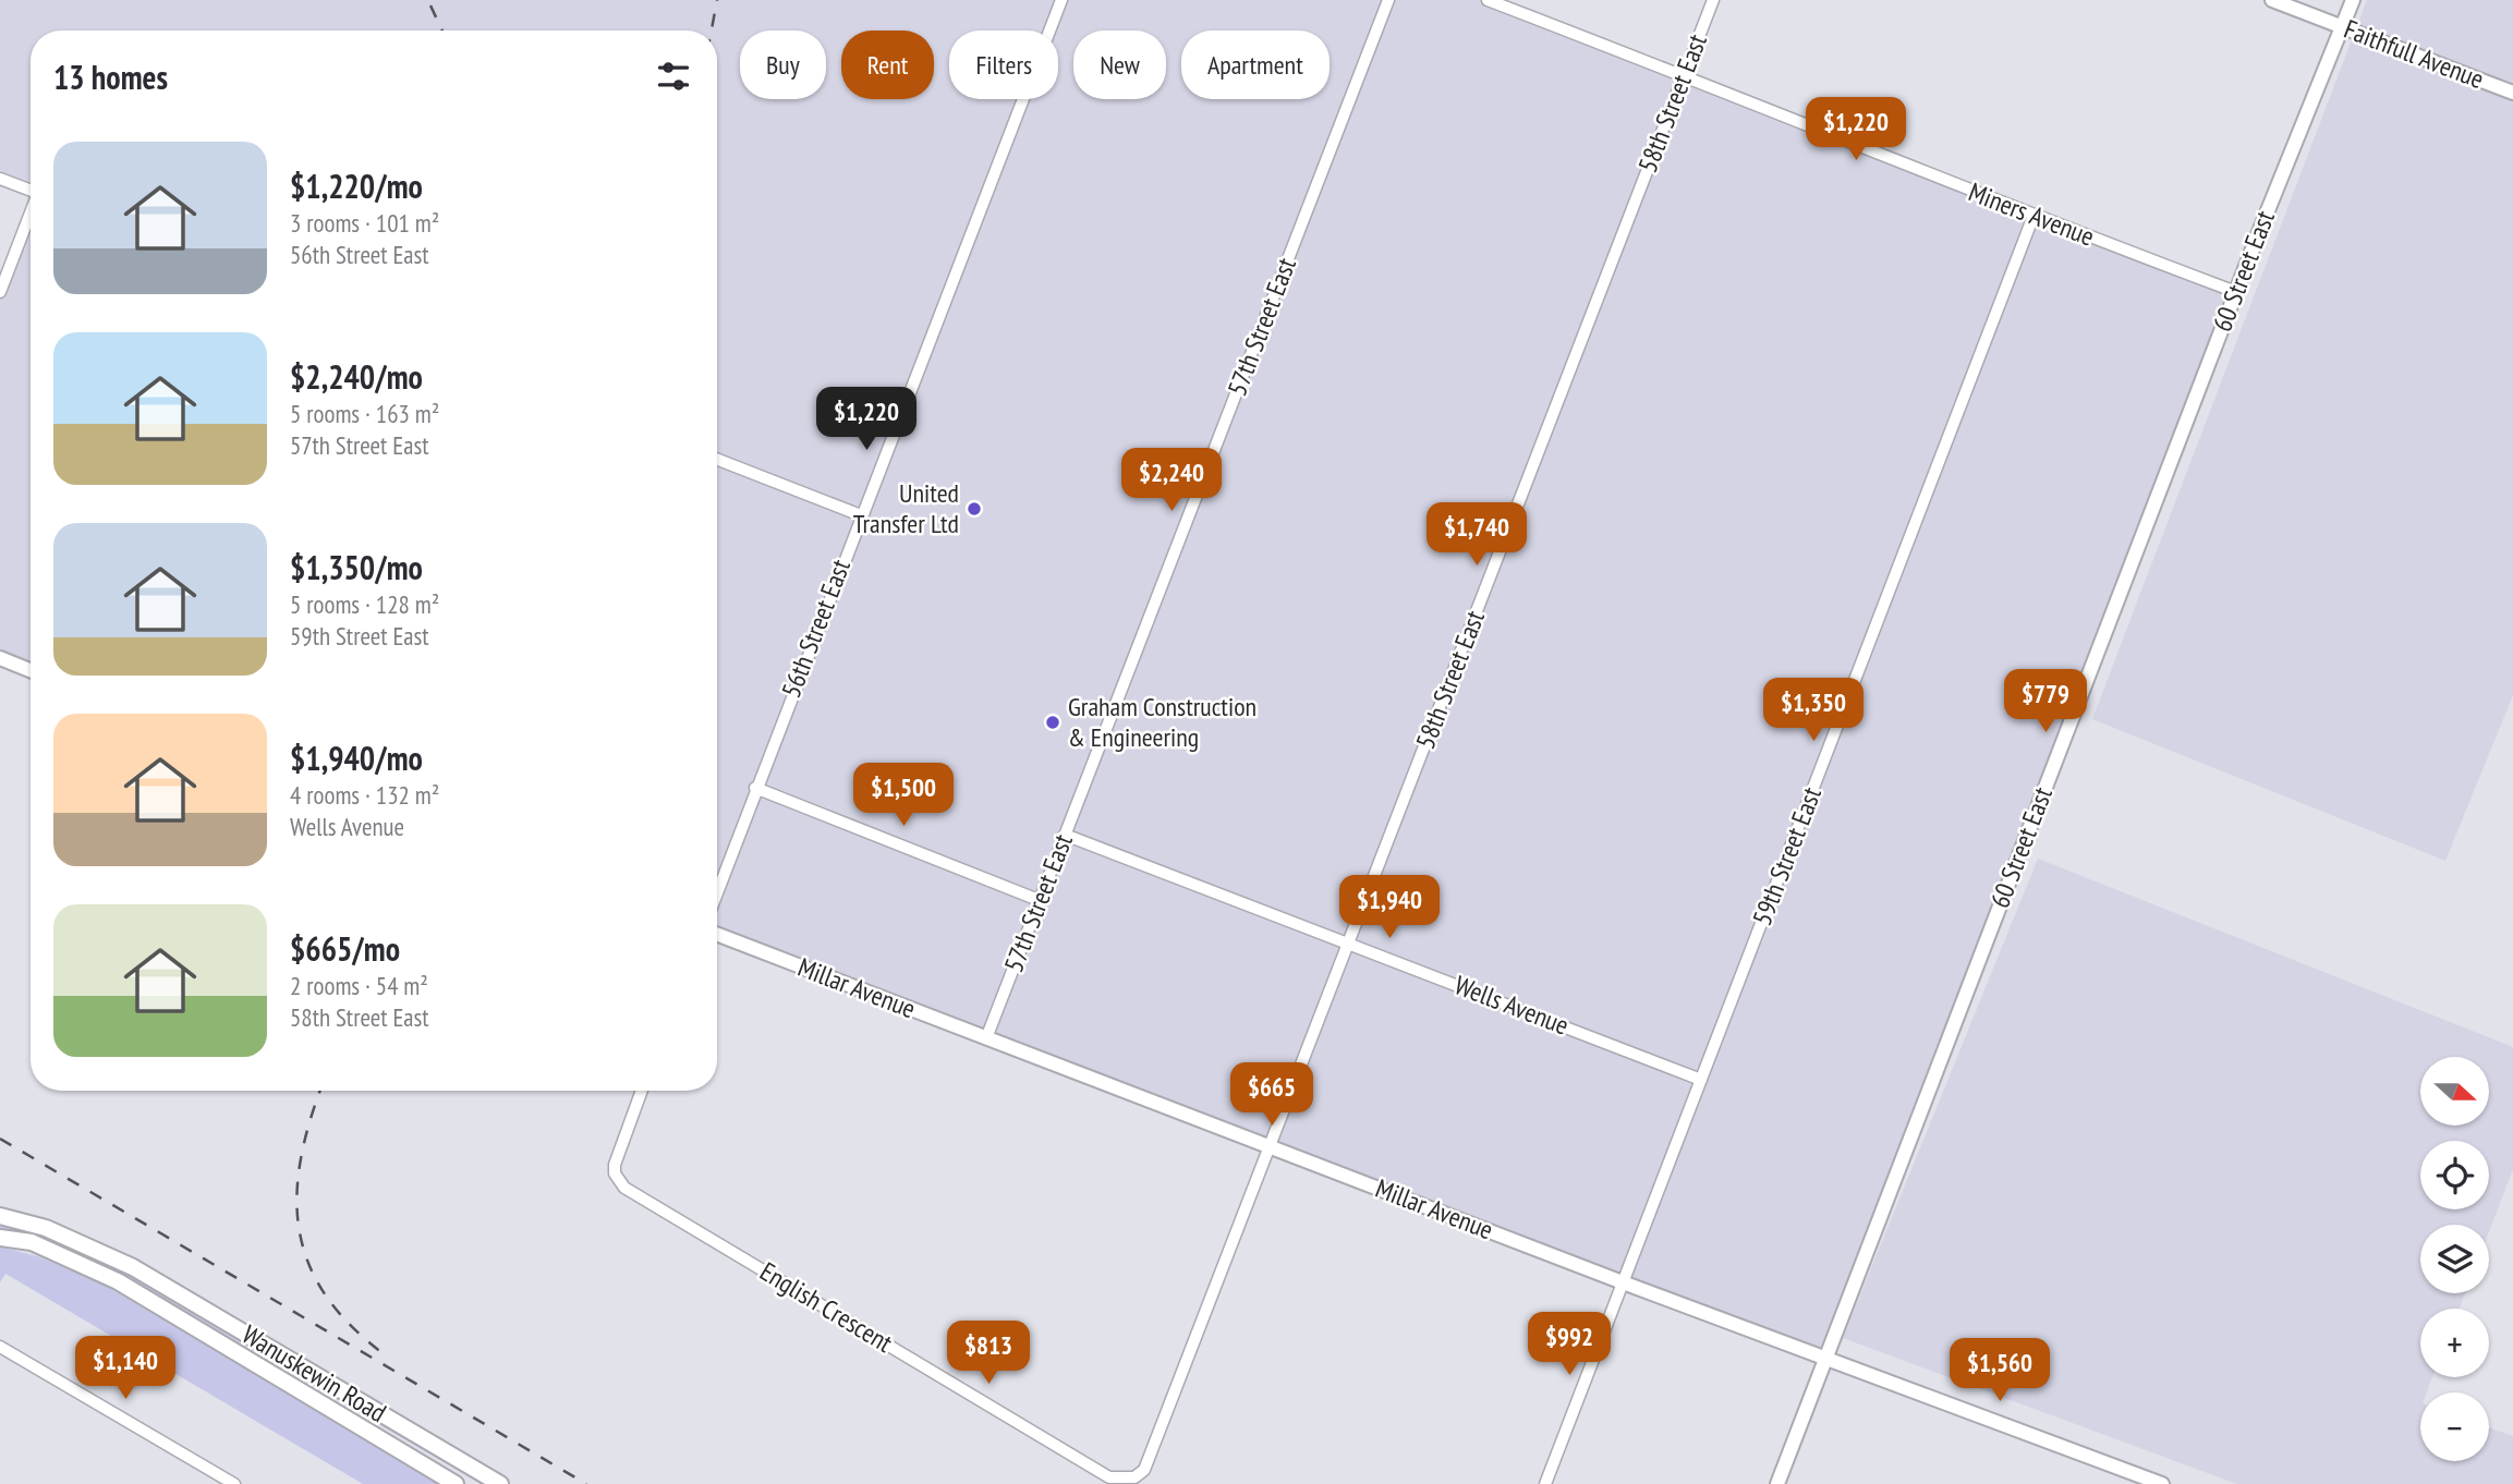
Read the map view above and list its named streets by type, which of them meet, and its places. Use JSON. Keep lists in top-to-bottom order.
{
  "streets": {
    "main road": ["Wanuskewin Road"],
    "street": [
      "Faithfull Avenue",
      "58th Street East",
      "Miners Avenue",
      "60 Street East",
      "57th Street East",
      "56th Street East",
      "59th Street East",
      "Millar Avenue",
      "Wells Avenue",
      "English Crescent"
    ]
  },
  "crossings": [
    ["Faithfull Avenue", "60 Street East"],
    ["58th Street East", "Miners Avenue"],
    ["58th Street East", "Millar Avenue"],
    ["58th Street East", "Wells Avenue"],
    ["58th Street East", "English Crescent"],
    ["Miners Avenue", "60 Street East"],
    ["Miners Avenue", "59th Street East"],
    ["60 Street East", "Millar Avenue"],
    ["57th Street East", "Millar Avenue"],
    ["57th Street East", "Wells Avenue"],
    ["59th Street East", "Millar Avenue"],
    ["59th Street East", "Wells Avenue"],
    ["Millar Avenue", "English Crescent"]
  ],
  "places": ["United Transfer Ltd", "Graham Construction & Engineering"],
  "north": "right",
  "page": {
    "chip": [
      "Buy",
      "Rent",
      "Filters",
      "New",
      "Apartment"
    ],
    "heading": "13 homes",
    "price": [
      "$1,220",
      "$1,220",
      "$2,240",
      "$1,740",
      "$779",
      "$1,350",
      "$1,500",
      "$1,940",
      "$665",
      "$992",
      "$813",
      "$1,140",
      "$1,560"
    ],
    "list": [
      {
        "name": "$1,220/mo",
        "note": "3 rooms · 101 m² · 56th Street East"
      },
      {
        "name": "$2,240/mo",
        "note": "5 rooms · 163 m² · 57th Street East"
      },
      {
        "name": "$1,350/mo",
        "note": "5 rooms · 128 m² · 59th Street East"
      },
      {
        "name": "$1,940/mo",
        "note": "4 rooms · 132 m² · Wells Avenue"
      },
      {
        "name": "$665/mo",
        "note": "2 rooms · 54 m² · 58th Street East"
      }
    ],
    "map_buttons": ["+", "−"]
  }
}
